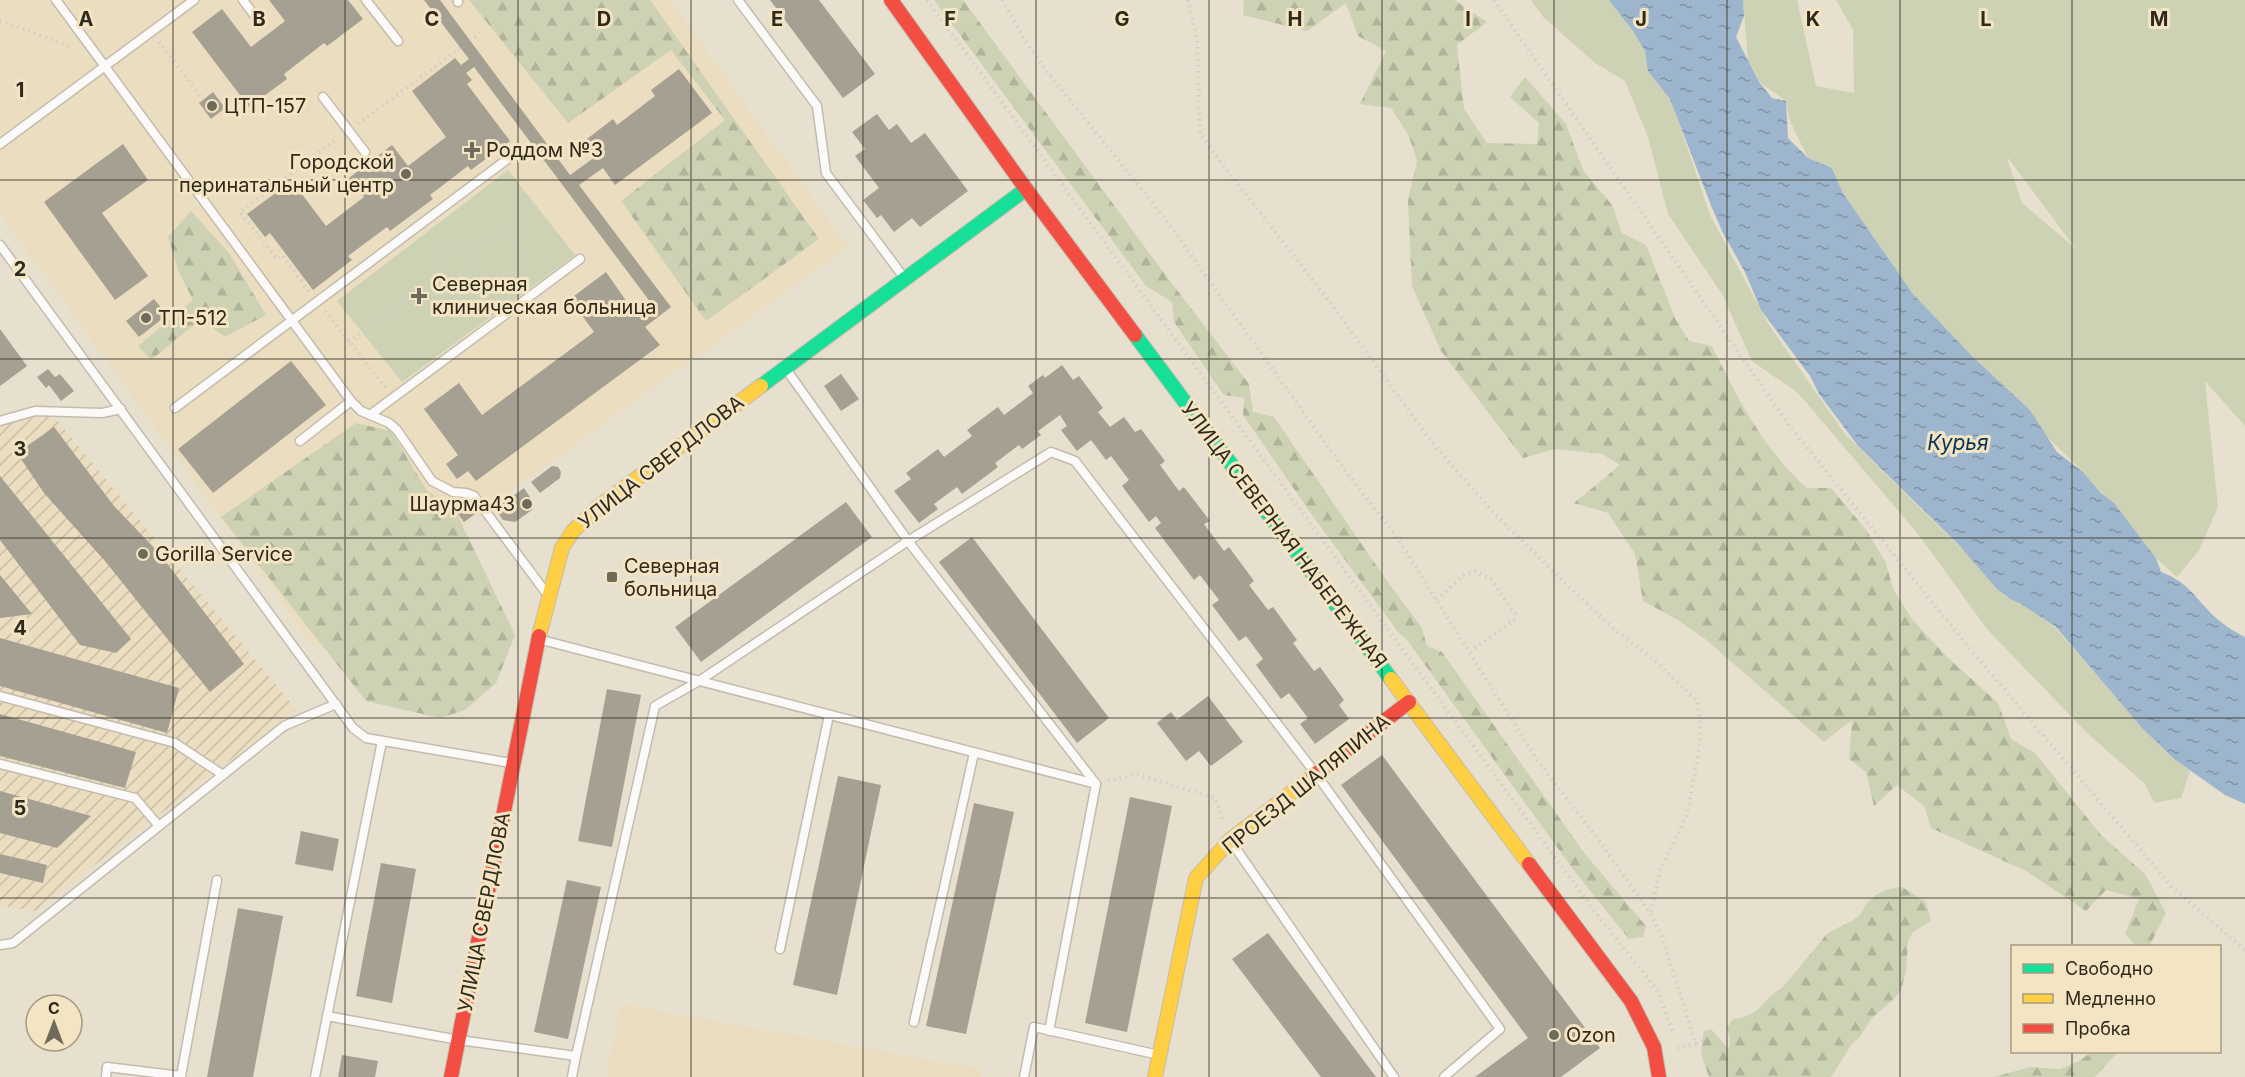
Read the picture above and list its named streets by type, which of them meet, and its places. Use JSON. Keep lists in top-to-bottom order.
{
  "streets": {
    "street": ["УЛИЦА СВЕРДЛОВА", "УЛИЦА СЕВЕРНАЯ НАБЕРЕЖНАЯ", "ПРОЕЗД ШАЛЯПИНА"]
  },
  "crossings": [
    ["УЛИЦА СВЕРДЛОВА", "УЛИЦА СЕВЕРНАЯ НАБЕРЕЖНАЯ"],
    ["УЛИЦА СЕВЕРНАЯ НАБЕРЕЖНАЯ", "ПРОЕЗД ШАЛЯПИНА"]
  ],
  "water": ["Курья"],
  "places": {
    "other": [
      "ЦТП-157",
      "Городской перинатальный центр",
      "ТП-512",
      "Шаурма43",
      "Gorilla Service",
      "Ozon"
    ],
    "health": ["Роддом №3", "Северная клиническая больница"],
    "transit": ["Северная больница"]
  },
  "legend": ["Свободно", "Медленно", "Пробка"],
  "north": "top",
  "grid": {
    "columns": [
      "A",
      "B",
      "C",
      "D",
      "E",
      "F",
      "G",
      "H",
      "I",
      "J",
      "K",
      "L",
      "M"
    ],
    "rows": [
      "1",
      "2",
      "3",
      "4",
      "5"
    ]
  }
}
